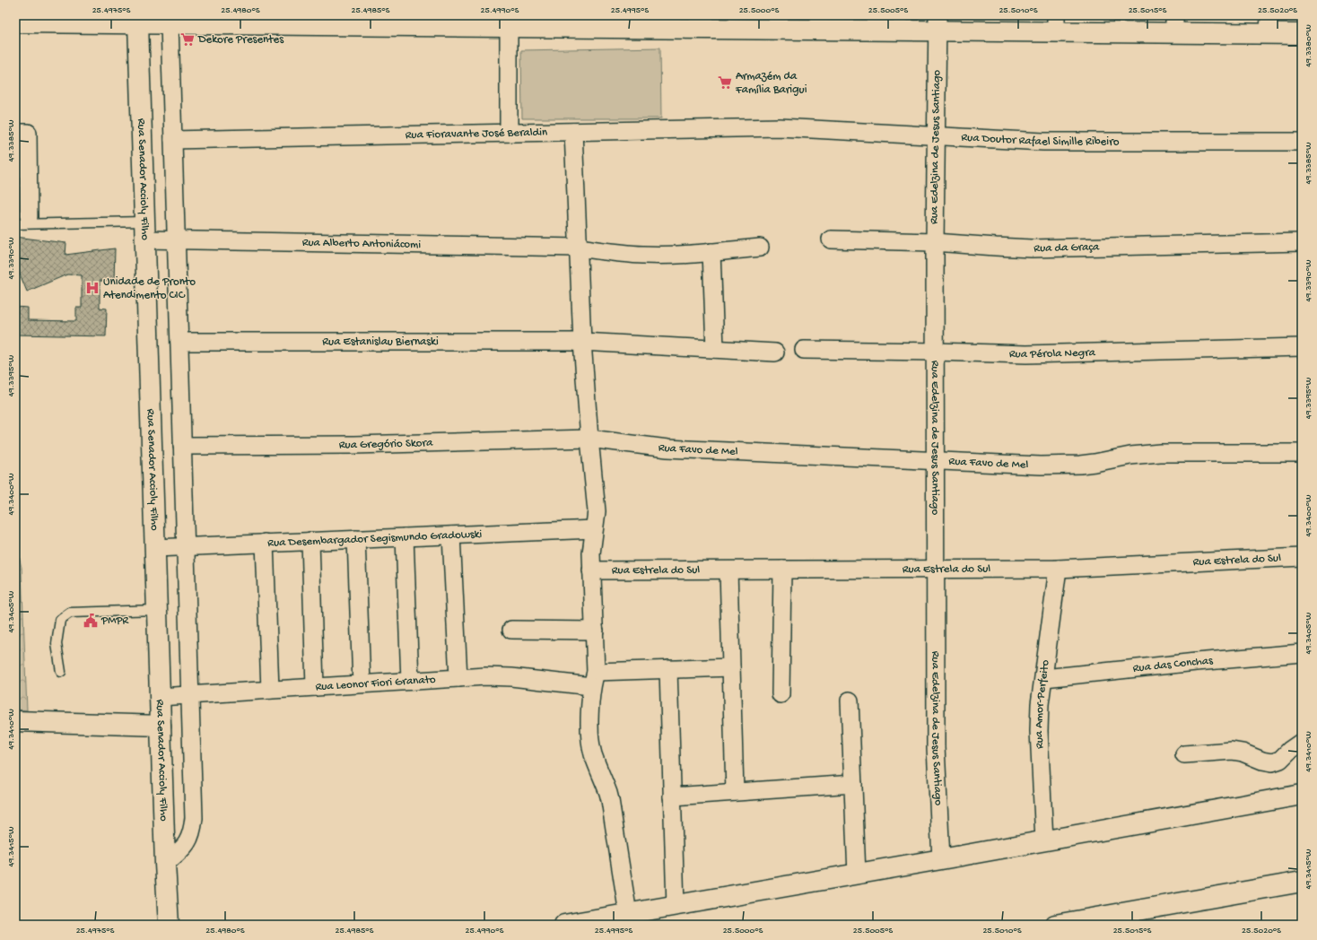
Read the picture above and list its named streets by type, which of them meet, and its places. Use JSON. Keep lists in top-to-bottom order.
{
  "streets": {
    "main road": ["Rua Senador Accioly Filho"],
    "street": [
      "Rua Fioravante José Beraldin",
      "Rua Doutor Rafael Simille Ribeiro",
      "Rua Edelzina de Jesus Santiago",
      "Rua Alberto Antoniácomi",
      "Rua da Graça",
      "Rua Estanislau Biernaski",
      "Rua Pérola Negra",
      "Rua Gregório Skora",
      "Rua Favo de Mel",
      "Rua Desembargador Segismundo Gradowski",
      "Rua Estrela do Sul",
      "Rua das Conchas",
      "Rua Leonor Fiori Granato",
      "Rua Amor-Perfeito"
    ]
  },
  "crossings": [
    ["Rua Fioravante José Beraldin", "Rua Doutor Rafael Simille Ribeiro"],
    ["Rua Doutor Rafael Simille Ribeiro", "Rua Edelzina de Jesus Santiago"],
    ["Rua Edelzina de Jesus Santiago", "Rua da Graça"],
    ["Rua Edelzina de Jesus Santiago", "Rua Pérola Negra"],
    ["Rua Edelzina de Jesus Santiago", "Rua Favo de Mel"],
    ["Rua Edelzina de Jesus Santiago", "Rua Estrela do Sul"],
    ["Rua Senador Accioly Filho", "Rua Alberto Antoniácomi"],
    ["Rua Senador Accioly Filho", "Rua Desembargador Segismundo Gradowski"],
    ["Rua Senador Accioly Filho", "Rua Leonor Fiori Granato"],
    ["Rua Gregório Skora", "Rua Favo de Mel"],
    ["Rua Estrela do Sul", "Rua Amor-Perfeito"],
    ["Rua das Conchas", "Rua Amor-Perfeito"]
  ],
  "places": {
    "supermarket": ["Dekore Presentes", "Armazém da Família Barigui"],
    "hospital": ["Unidade de Pronto Atendimento CIC"],
    "public building": ["PMPR"]
  },
  "coordinates": [
    "25.4975°S",
    "25.4980°S",
    "25.4985°S",
    "25.4990°S",
    "25.4995°S",
    "25.5000°S",
    "25.5005°S",
    "25.5010°S",
    "25.5015°S",
    "25.5020°S",
    "49.3380°W",
    "49.3385°W",
    "49.3390°W",
    "49.3395°W",
    "49.3400°W",
    "49.3405°W",
    "49.3410°W",
    "49.3415°W"
  ]
}
